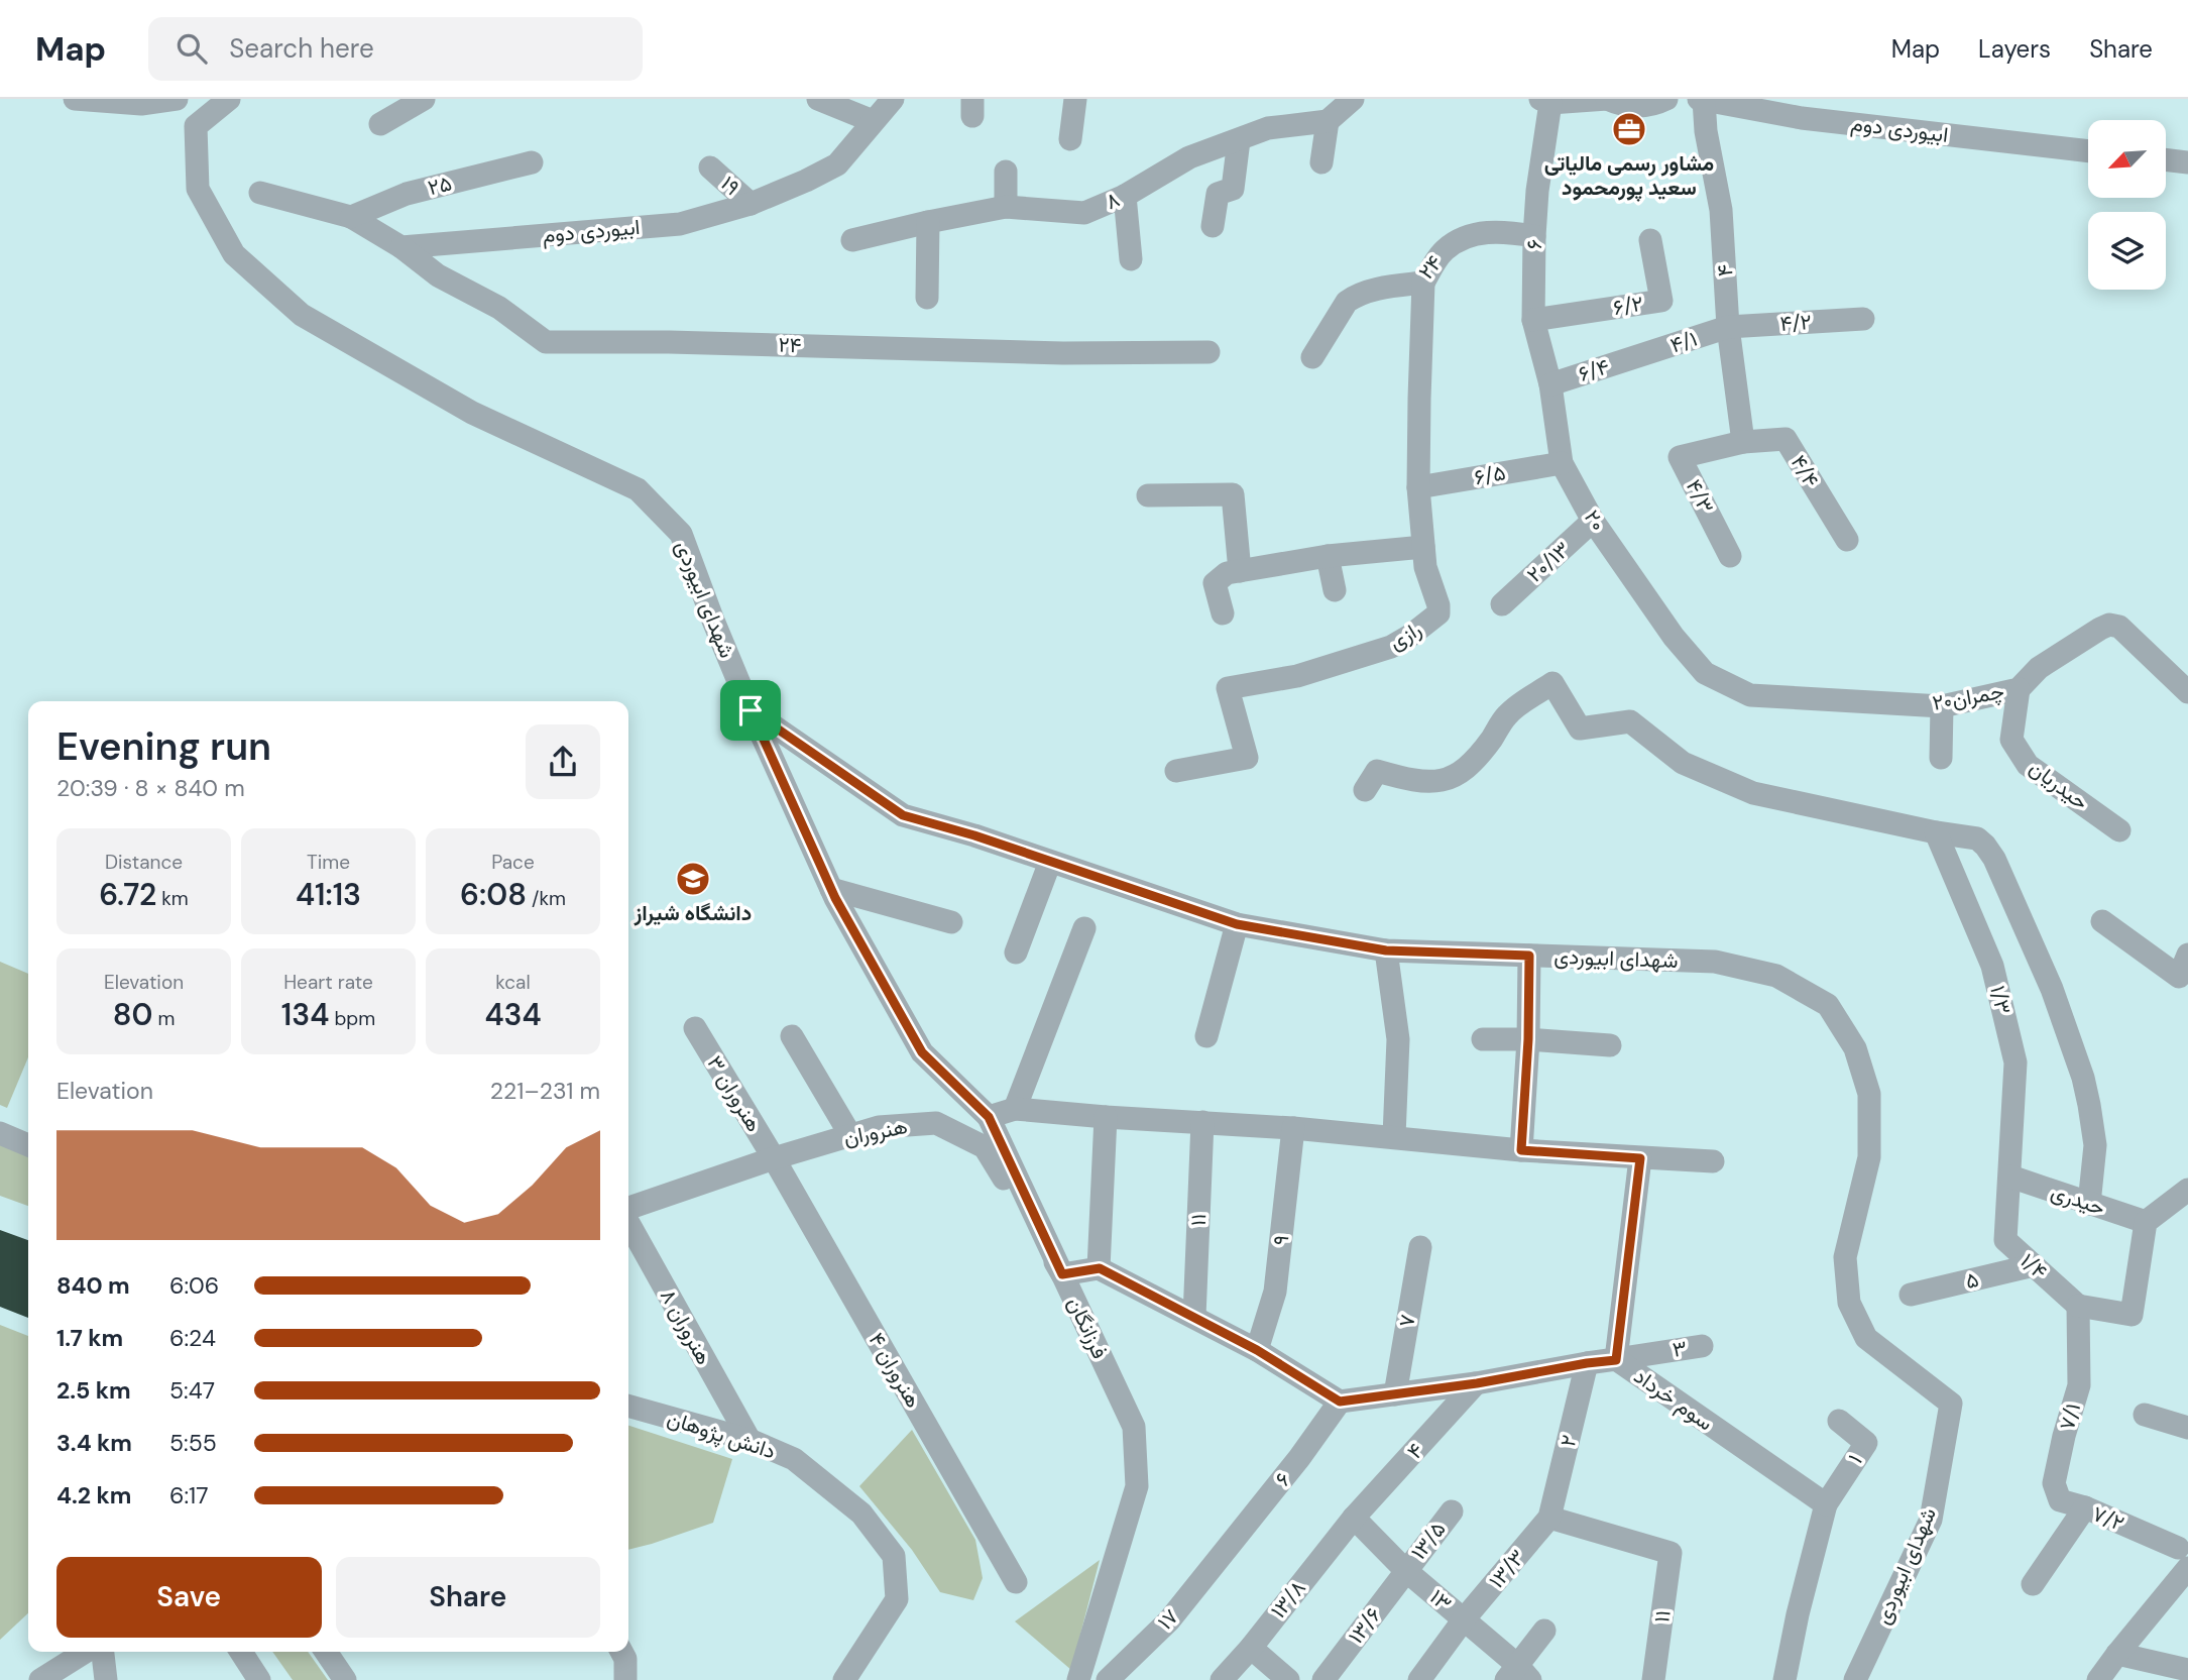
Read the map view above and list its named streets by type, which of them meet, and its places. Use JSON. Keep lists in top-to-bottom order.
{
  "streets": {
    "street": [
      "ابیوردی دوم",
      "۲۵",
      "۱۹",
      "۸",
      "۶",
      "۲۴",
      "۴",
      "۶/۲",
      "۴/۲",
      "۴/۱",
      "۶/۴",
      "۴/۴",
      "۶/۵",
      "۴/۳",
      "۲۰",
      "۲۰/۱۳",
      "شهدای ابیوردی",
      "رازی",
      "چمران۲۰",
      "حیدریان",
      "۱/۳",
      "هنروران ۳",
      "هنروران",
      "حیدری",
      "۱۱",
      "۹",
      "۱/۴",
      "۵",
      "۷",
      "هنروران ۸",
      "فرزانگان",
      "۳",
      "هنروران ۴",
      "سوم خرداد",
      "۷/۱",
      "دانش پژوهان",
      "۲",
      "۱",
      "۷/۲",
      "۱۳/۵",
      "۱۳/۳",
      "۱۳/۸",
      "۱۳",
      "۱۷",
      "۱۳/۶"
    ]
  },
  "crossings": [
    ["ابیوردی دوم", "۱۹"],
    ["ابیوردی دوم", "۲۴"],
    ["ابیوردی دوم", "۴"],
    ["۶", "۲۴"],
    ["۶", "۶/۲"],
    ["۶", "۶/۴"],
    ["۶", "۲۰"],
    ["۶", "سوم خرداد"],
    ["۶", "۱۷"],
    ["۲۴", "رازی"],
    ["۴", "۴/۲"],
    ["۴", "۴/۱"],
    ["۴", "۴/۴"],
    ["۴", "۴/۳"],
    ["۴", "سوم خرداد"],
    ["۴", "۱۳/۸"],
    ["۴", "۱۳"],
    ["۴/۲", "۴/۱"],
    ["۴/۱", "۶/۴"],
    ["۶/۴", "۲۰"],
    ["۴/۴", "۴/۳"],
    ["۶/۵", "۲۰"],
    ["۶/۵", "رازی"],
    ["۲۰", "۲۰/۱۳"],
    ["۲۰", "چمران۲۰"],
    ["شهدای ابیوردی", "فرزانگان"],
    ["چمران۲۰", "حیدریان"],
    ["۱/۳", "حیدری"],
    ["۱/۳", "۱/۴"],
    ["هنروران ۳", "هنروران"],
    ["هنروران ۳", "هنروران ۴"],
    ["هنروران", "فرزانگان"],
    ["هنروران", "هنروران ۴"],
    ["حیدری", "۱/۴"],
    ["۱۱", "۲"],
    ["۱۱", "۱۳/۳"],
    ["۱/۴", "۵"],
    ["۱/۴", "۷/۱"],
    ["۷", "سوم خرداد"],
    ["هنروران ۸", "دانش پژوهان"],
    ["۳", "سوم خرداد"],
    ["سوم خرداد", "۲"],
    ["سوم خرداد", "۱"],
    ["۷/۱", "۷/۲"],
    ["۲", "۱۳/۳"],
    ["۱۳/۵", "۱۳"],
    ["۱۳/۵", "۱۳/۶"],
    ["۱۳/۳", "۱۳"],
    ["۱۳/۸", "۱۳"],
    ["۱۳", "۱۳/۶"]
  ],
  "places": {
    "office": ["مشاور رسمی مالیاتی سعید پورمحمود"],
    "school or university": ["دانشگاه شیراز"]
  },
  "north": "bottom left",
  "page": {
    "header": "Map",
    "search": "Search here",
    "nav": ["Map", "Layers", "Share"],
    "heading": ["Evening run", "20:39 · 8 × 840 m"],
    "stats": [
      ["Distance", "6.72 km"],
      ["Time", "41:13"],
      ["Pace", "6:08 /km"],
      ["Elevation", "80 m"],
      ["Heart rate", "134 bpm"],
      ["kcal", "434"]
    ],
    "chart": ["Elevation", "221–231 m"],
    "list": [
      {
        "name": "840 m",
        "note": "6:06"
      },
      {
        "name": "1.7 km",
        "note": "6:24"
      },
      {
        "name": "2.5 km",
        "note": "5:47"
      },
      {
        "name": "3.4 km",
        "note": "5:55"
      },
      {
        "name": "4.2 km",
        "note": "6:17"
      }
    ],
    "buttons": ["Save", "Share"]
  }
}
